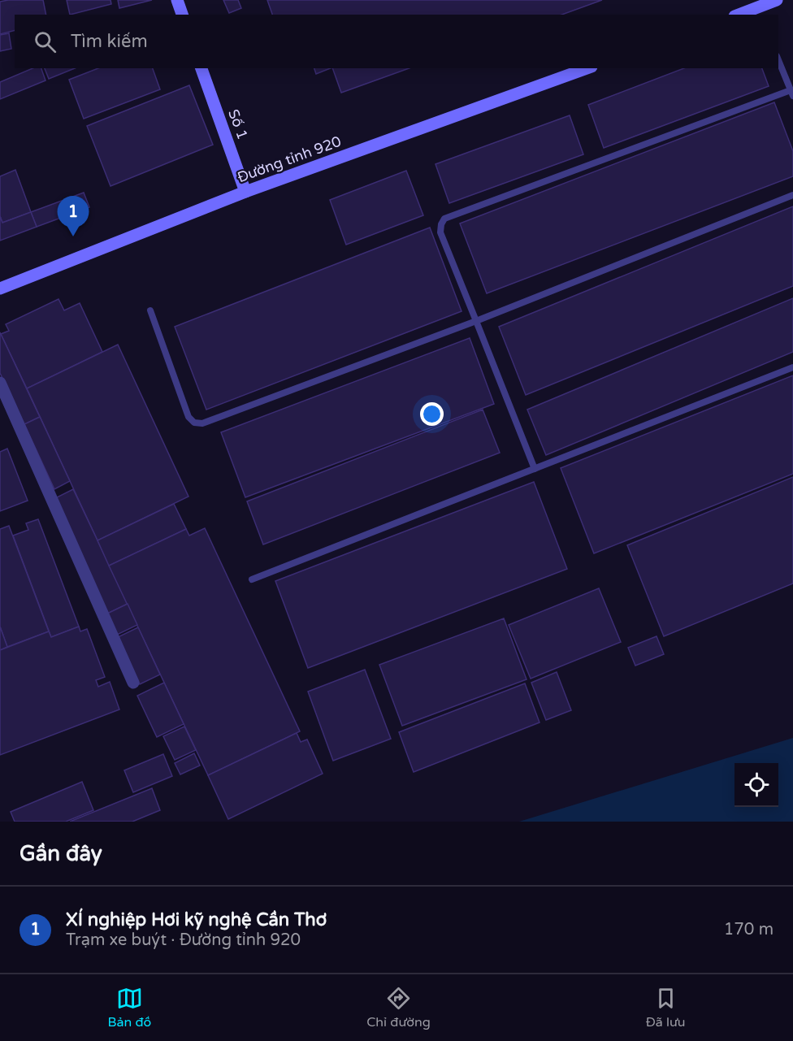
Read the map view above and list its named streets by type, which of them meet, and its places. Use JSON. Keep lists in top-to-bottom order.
{
  "streets": {
    "main road": ["Số 1", "Đường tỉnh 920"]
  },
  "crossings": [
    ["Số 1", "Đường tỉnh 920"]
  ],
  "page": {
    "search": "Tìm kiếm",
    "pins": "1",
    "heading": "Gần đây",
    "list": [
      {
        "mark": "1",
        "name": "XÍ nghiệp Hơi kỹ nghệ Cần Thơ",
        "note": "Trạm xe buýt · Đường tỉnh 920",
        "value": "170 m"
      }
    ],
    "nav": ["Bản đồ", "Chỉ đường", "Đã lưu"]
  }
}
